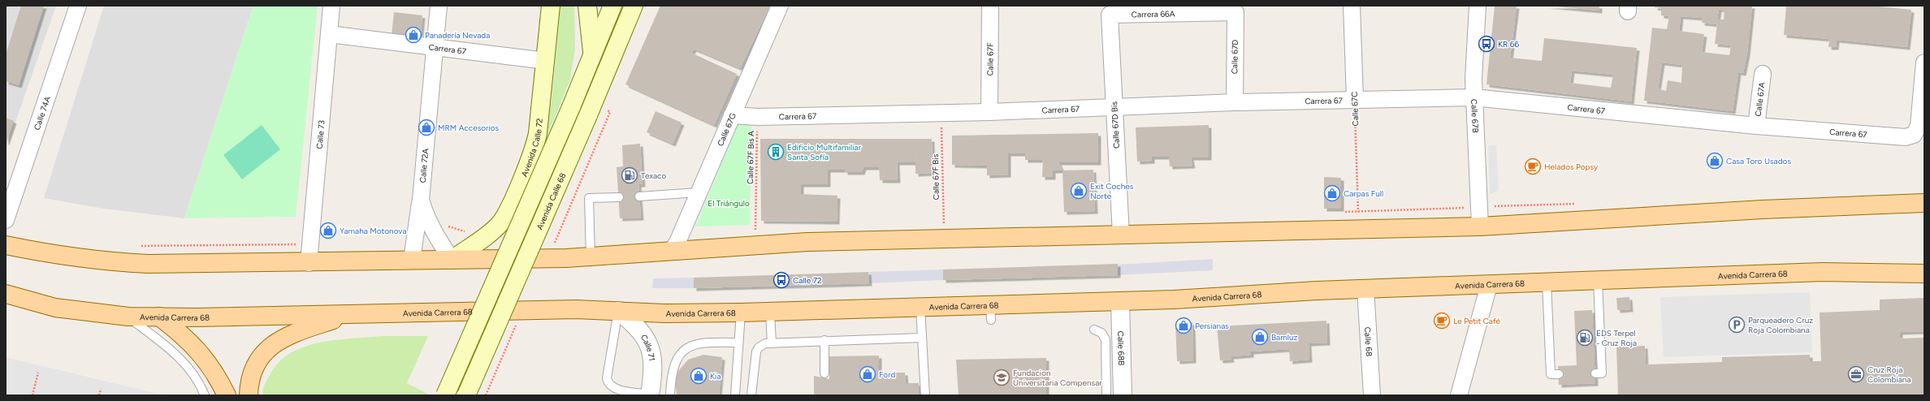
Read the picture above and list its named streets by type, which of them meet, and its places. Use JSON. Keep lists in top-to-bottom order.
{
  "streets": {
    "main road": ["Avenida Calle 72", "Avenida Calle 68", "Avenida Carrera 68"],
    "street": [
      "Carrera 66A",
      "Carrera 67",
      "Calle 67D",
      "Calle 67F",
      "Calle 67A",
      "Calle 67C",
      "Calle 74A",
      "Calle 67B",
      "Calle 67D Bis",
      "Calle 67G",
      "Calle 73",
      "Calle 72A",
      "Calle 68",
      "Calle 71",
      "Calle 68B"
    ],
    "path": ["Calle 67F Bis A", "Calle 67F Bis"]
  },
  "crossings": [
    ["Carrera 66A", "Calle 67D"],
    ["Carrera 66A", "Calle 67D Bis"],
    ["Carrera 67", "Calle 67D"],
    ["Carrera 67", "Calle 67F"],
    ["Carrera 67", "Calle 67A"],
    ["Carrera 67", "Calle 67C"],
    ["Carrera 67", "Calle 67B"],
    ["Carrera 67", "Calle 67D Bis"],
    ["Carrera 67", "Calle 67G"],
    ["Carrera 67", "Calle 73"],
    ["Carrera 67", "Avenida Calle 72"],
    ["Carrera 67", "Calle 67F Bis A"],
    ["Carrera 67", "Calle 72A"],
    ["Carrera 67", "Calle 67F Bis"],
    ["Avenida Calle 72", "Calle 72A"],
    ["Avenida Carrera 68", "Calle 68"],
    ["Avenida Carrera 68", "Calle 71"],
    ["Avenida Carrera 68", "Calle 68B"]
  ],
  "parks": ["El Triángulo"],
  "places": {
    "shop": [
      "Panadería Nevada",
      "MRM Accesorios",
      "Casa Toro Usados",
      "Exit Coches Norte",
      "Carpas Full",
      "Yamaha Motonova",
      "Persianas",
      "Bamluz",
      "Ford",
      "Kia"
    ],
    "bus stop": ["KR 66", "Calle 72"],
    "building": ["Edificio Multifamiliar Santa Sofía"],
    "cafe": ["Helados Popsy", "Le Petit Café"],
    "fuel station": ["Texaco", "EDS Terpel - Cruz Roja"],
    "parking": ["Parqueadero Cruz Roja Colombiana"],
    "office": ["Cruz Roja Colombiana"],
    "school or university": ["Fundacion Universitaria Compensar"]
  }
}
